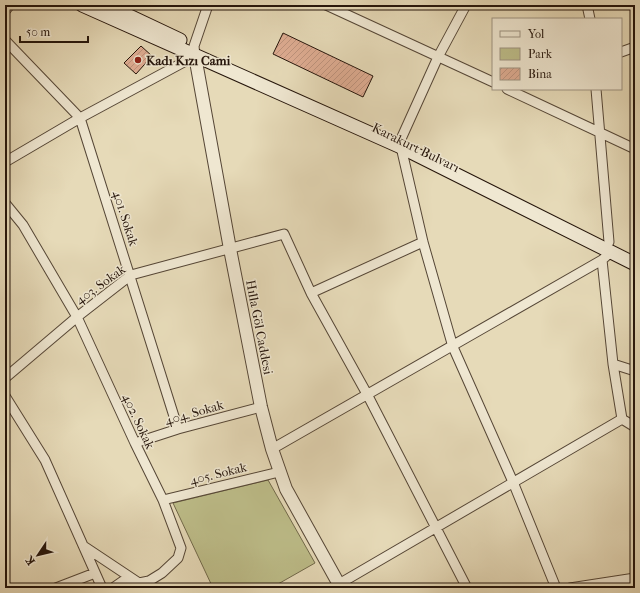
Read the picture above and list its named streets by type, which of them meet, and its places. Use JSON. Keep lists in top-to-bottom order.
{
  "streets": {
    "main road": ["Karakurt Bulvarı"],
    "street": [
      "401. Sokak",
      "403. Sokak",
      "Hılla Göl Caddesi",
      "404. Sokak",
      "402. Sokak",
      "405. Sokak"
    ]
  },
  "crossings": [
    ["Karakurt Bulvarı", "Hılla Göl Caddesi"],
    ["401. Sokak", "403. Sokak"],
    ["401. Sokak", "404. Sokak"],
    ["403. Sokak", "Hılla Göl Caddesi"],
    ["403. Sokak", "402. Sokak"],
    ["Hılla Göl Caddesi", "404. Sokak"],
    ["Hılla Göl Caddesi", "405. Sokak"],
    ["404. Sokak", "402. Sokak"],
    ["402. Sokak", "405. Sokak"]
  ],
  "places": ["Kadı Kızı Cami"],
  "legend": ["Yol", "Park", "Bina"],
  "scale_bar": "50 m",
  "north": "bottom left"
}
